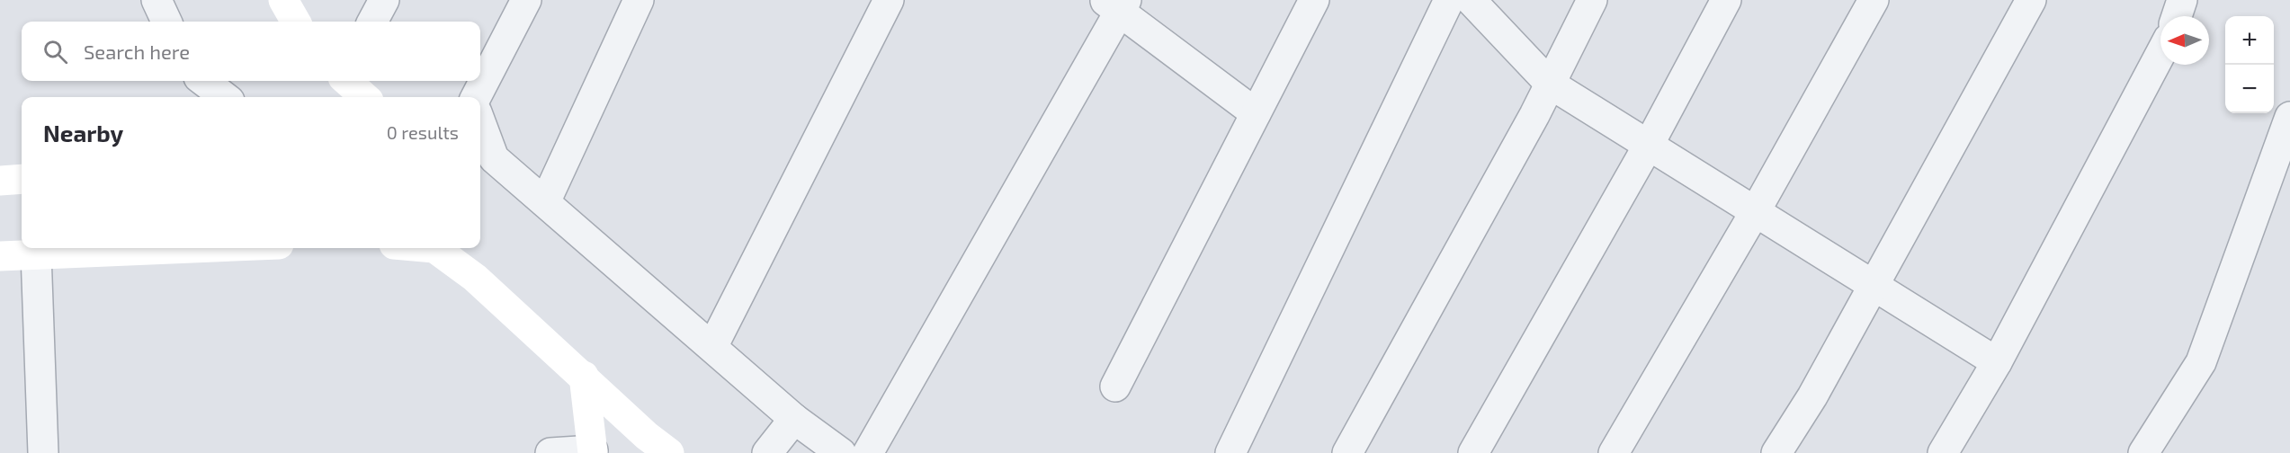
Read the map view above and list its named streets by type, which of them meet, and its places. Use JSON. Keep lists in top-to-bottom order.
{
  "north": "left",
  "page": {
    "map_buttons": ["+", "−"],
    "search": "Search here",
    "heading": ["Nearby", "0 results"]
  }
}
